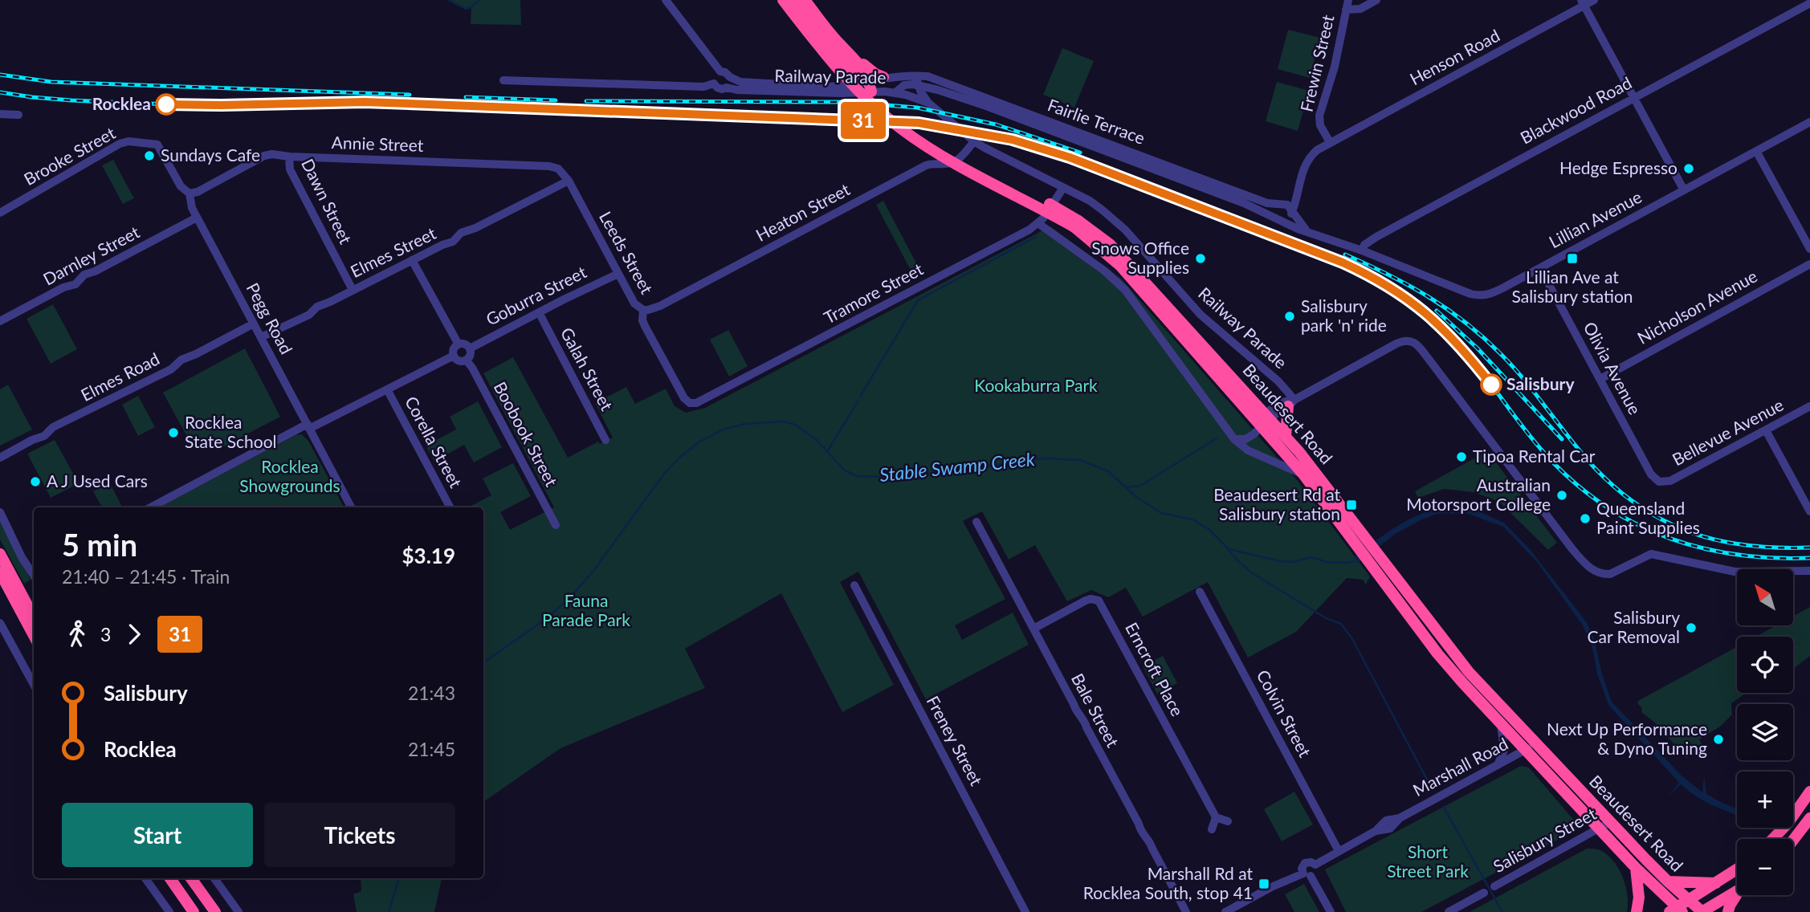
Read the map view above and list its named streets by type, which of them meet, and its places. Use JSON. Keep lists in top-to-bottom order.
{
  "streets": {
    "highway": ["Beaudesert Road"],
    "street": [
      "Henson Road",
      "Frewin Street",
      "Railway Parade",
      "Blackwood Road",
      "Fairlie Terrace",
      "Annie Street",
      "Brooke Street",
      "Dawn Street",
      "Heaton Street",
      "Lillian Avenue",
      "Elmes Street",
      "Leeds Street",
      "Darnley Street",
      "Tramore Street",
      "Goburra Street",
      "Nicholson Avenue",
      "Pegg Road",
      "Olivia Avenue",
      "Galah Street",
      "Elmes Road",
      "Bellevue Avenue",
      "Boobook Street",
      "Corella Street",
      "Erncroft Place",
      "Bale Street",
      "Colvin Street",
      "Freney Street",
      "Marshall Road",
      "Salisbury Street"
    ]
  },
  "crossings": [
    ["Henson Road", "Frewin Street"],
    ["Railway Parade", "Fairlie Terrace"],
    ["Railway Parade", "Heaton Street"],
    ["Railway Parade", "Tramore Street"],
    ["Blackwood Road", "Fairlie Terrace"],
    ["Fairlie Terrace", "Lillian Avenue"],
    ["Annie Street", "Dawn Street"],
    ["Annie Street", "Elmes Street"],
    ["Annie Street", "Leeds Street"],
    ["Annie Street", "Pegg Road"],
    ["Brooke Street", "Pegg Road"],
    ["Dawn Street", "Elmes Street"],
    ["Heaton Street", "Leeds Street"],
    ["Lillian Avenue", "Olivia Avenue"],
    ["Elmes Street", "Leeds Street"],
    ["Elmes Street", "Pegg Road"],
    ["Leeds Street", "Tramore Street"],
    ["Leeds Street", "Goburra Street"],
    ["Darnley Street", "Pegg Road"],
    ["Tramore Street", "Beaudesert Road"],
    ["Goburra Street", "Galah Street"],
    ["Goburra Street", "Boobook Street"],
    ["Nicholson Avenue", "Olivia Avenue"],
    ["Pegg Road", "Elmes Road"],
    ["Olivia Avenue", "Bellevue Avenue"],
    ["Beaudesert Road", "Marshall Road"],
    ["Beaudesert Road", "Salisbury Street"],
    ["Erncroft Place", "Bale Street"],
    ["Colvin Street", "Marshall Road"]
  ],
  "water": ["Stable Swamp Creek"],
  "parks": [
    "Kookaburra Park",
    "Rocklea Showgrounds",
    "Fauna Parade Park",
    "Short Street Park"
  ],
  "places": {
    "other": [
      "Rocklea",
      "Sundays Cafe",
      "Hedge Espresso",
      "Snows Office Supplies",
      "Salisbury park 'n' ride",
      "Salisbury",
      "Rocklea State School",
      "Tipoa Rental Car",
      "A J Used Cars",
      "Australian Motorsport College",
      "Queensland Paint Supplies",
      "Salisbury Car Removal",
      "Next Up Performance & Dyno Tuning"
    ],
    "transit": ["Lillian Ave at Salisbury station", "Beaudesert Rd at Salisbury station", "Marshall Rd at Rocklea South, stop 41"]
  },
  "north": "top left",
  "page": {
    "on_map": "31",
    "heading": ["5 min", "21:40 – 21:45 · Train", "$3.19"],
    "map_buttons": ["+", "−"],
    "legs": ["3", "31"],
    "list": [
      {
        "name": "Salisbury",
        "value": "21:43"
      },
      {
        "name": "Rocklea",
        "value": "21:45"
      }
    ],
    "buttons": ["Start", "Tickets"]
  }
}
